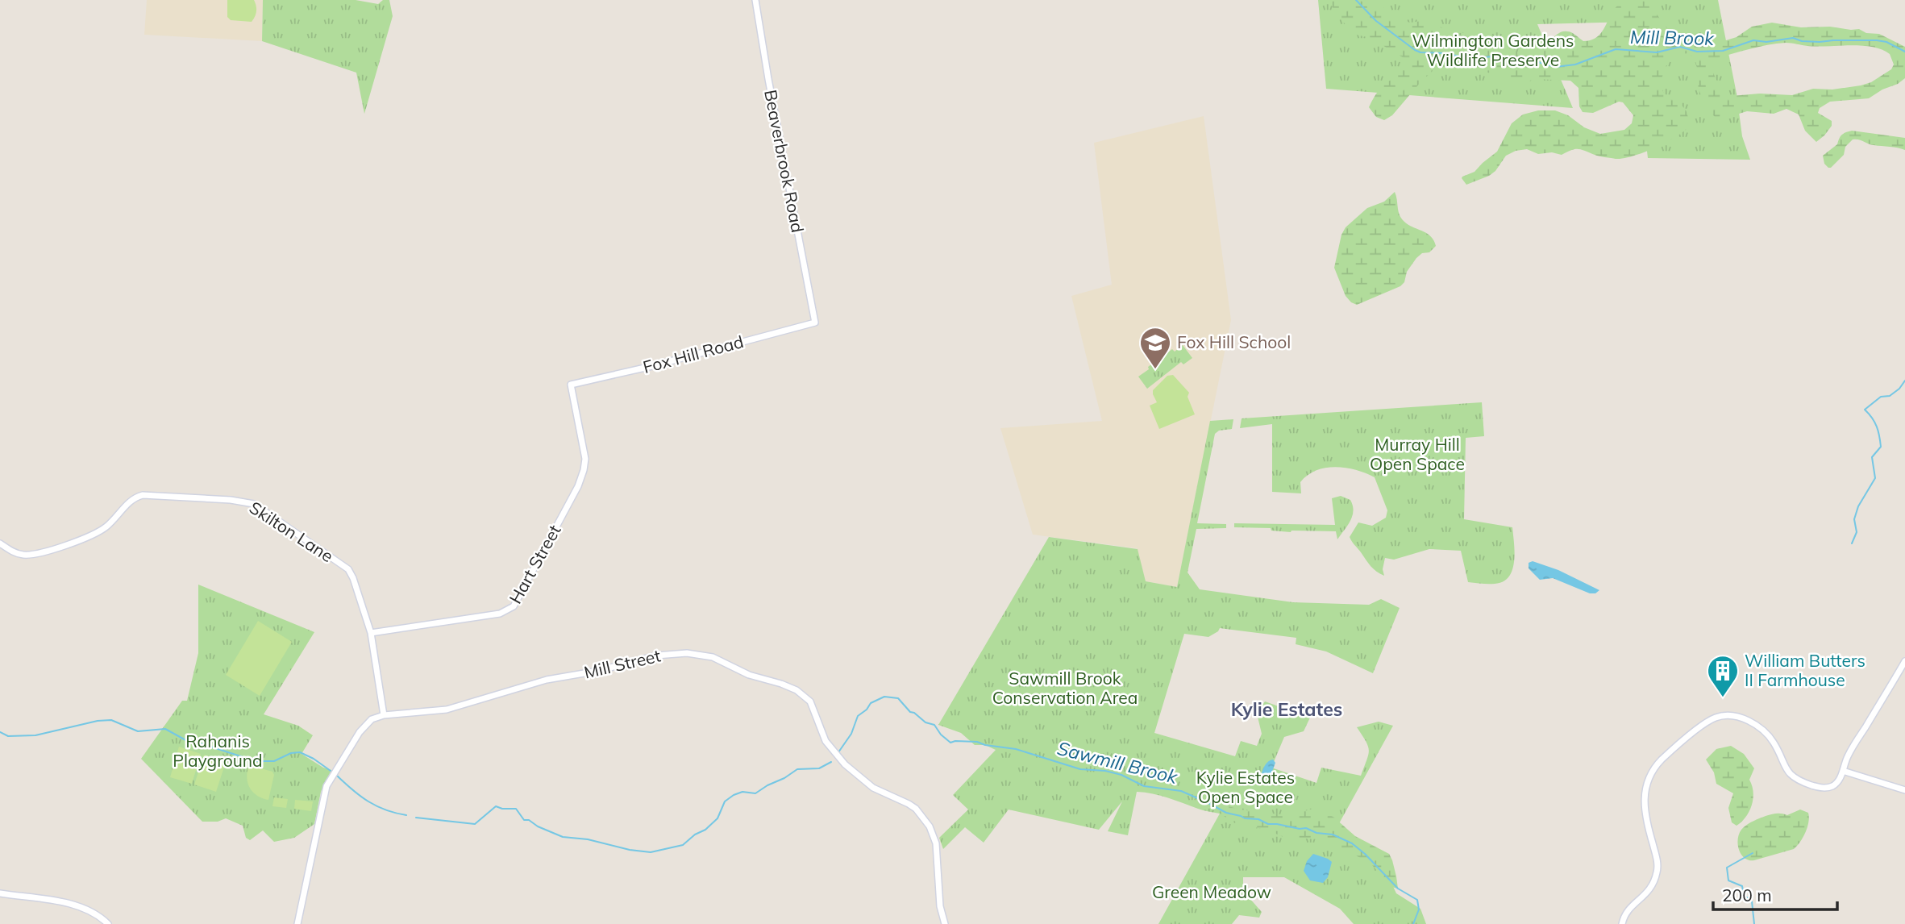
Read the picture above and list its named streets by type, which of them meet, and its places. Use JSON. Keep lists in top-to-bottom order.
{
  "streets": {
    "street": [
      "Beaverbrook Road",
      "Fox Hill Road",
      "Skilton Lane",
      "Hart Street",
      "Mill Street"
    ]
  },
  "crossings": [
    ["Beaverbrook Road", "Fox Hill Road"],
    ["Fox Hill Road", "Hart Street"],
    ["Skilton Lane", "Hart Street"],
    ["Skilton Lane", "Mill Street"]
  ],
  "districts": ["Kylie Estates"],
  "water": ["Mill Brook", "Sawmill Brook"],
  "parks": [
    "Wilmington Gardens Wildlife Preserve",
    "Murray Hill Open Space",
    "Sawmill Brook Conservation Area",
    "Rahanis Playground",
    "Kylie Estates Open Space",
    "Green Meadow"
  ],
  "places": {
    "school or university": ["Fox Hill School"],
    "building": ["William Butters II Farmhouse"]
  },
  "scale_bar": "200 m"
}
